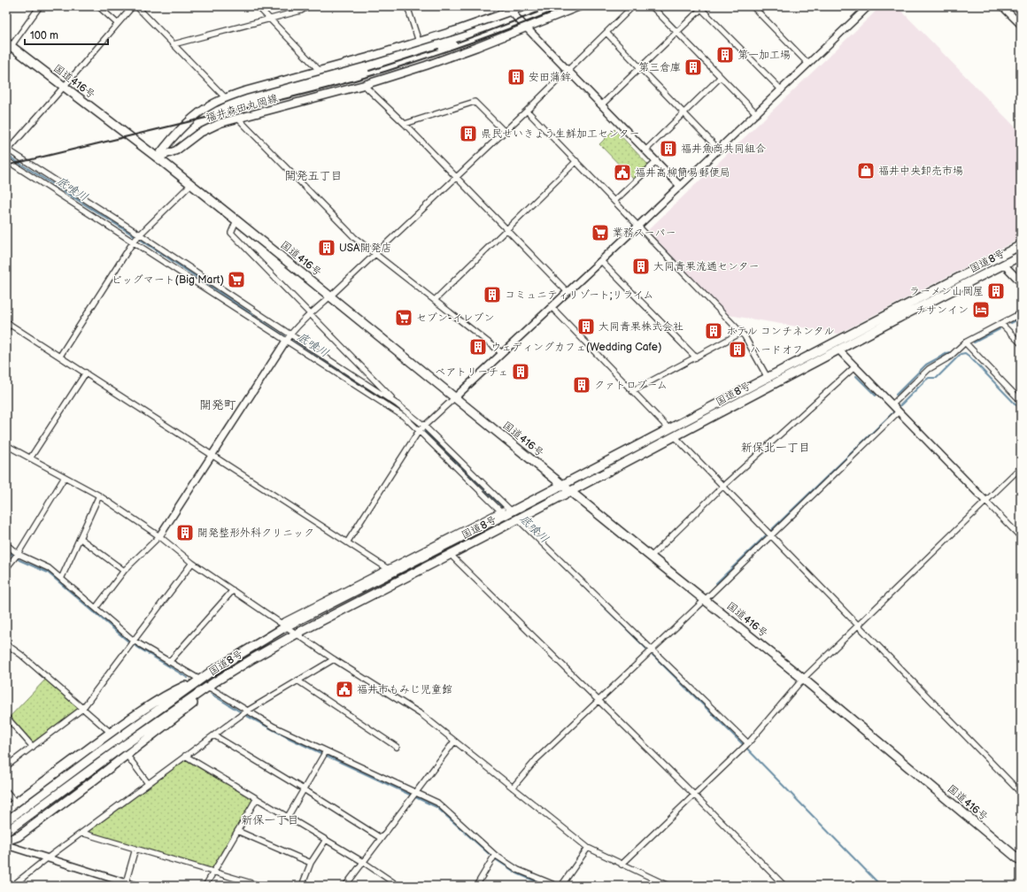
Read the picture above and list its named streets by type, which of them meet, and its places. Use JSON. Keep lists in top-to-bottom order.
{
  "streets": {
    "highway": ["国道416号", "国道8号"],
    "main road": ["福井森田丸岡線"]
  },
  "crossings": [
    ["国道416号", "福井森田丸岡線"],
    ["国道416号", "国道8号"]
  ],
  "districts": [
    "開発五丁目",
    "開発町",
    "新保北一丁目",
    "新保一丁目"
  ],
  "water": ["底喰川"],
  "places": {
    "building": [
      "第一加工場",
      "第三倉庫",
      "安田蒲鉾",
      "県民せいきょう生鮮加工センター",
      "福井魚商共同組合",
      "USA開発店",
      "大同青果流通センター",
      "ラーメン山岡屋",
      "コミュニティリゾート;リライム",
      "大同青果株式会社",
      "ホテル コンチネンタル",
      "ウェディングカフェ(Wedding Cafe)",
      "ハードオフ",
      "ベアトリーチェ",
      "クァトロブーム",
      "開発整形外科クリニック"
    ],
    "shop": ["福井中央卸売市場"],
    "public building": ["福井高柳簡易郵便局", "福井市もみじ児童館"],
    "supermarket": ["業務スーパー", "ビッグマート(Big Mart)", "セブン-イレブン"],
    "hotel": ["チサンイン"]
  },
  "scale_bar": "100 m"
}
